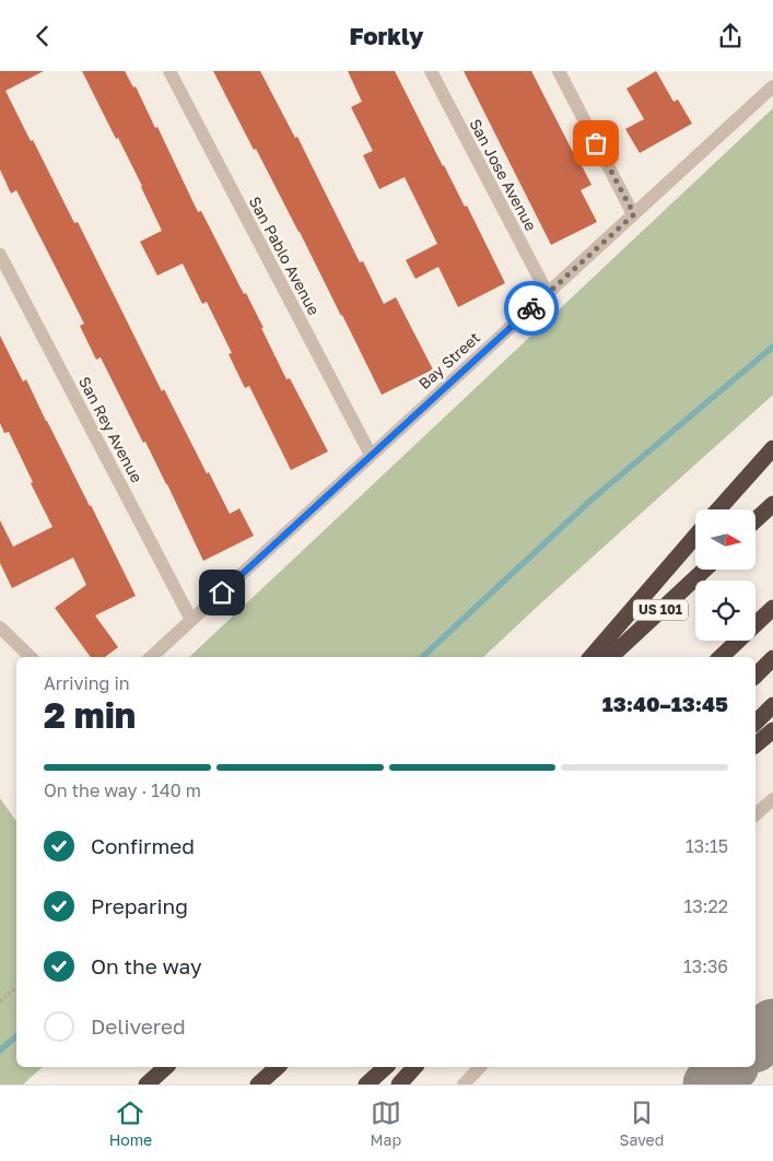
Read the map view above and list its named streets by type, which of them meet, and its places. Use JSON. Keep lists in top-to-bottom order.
{
  "streets": {
    "highway": ["US 101"],
    "street": [
      "San Jose Avenue",
      "San Pablo Avenue",
      "Bay Street",
      "San Rey Avenue"
    ]
  },
  "crossings": [
    ["San Jose Avenue", "Bay Street"],
    ["San Pablo Avenue", "Bay Street"],
    ["Bay Street", "San Rey Avenue"]
  ],
  "north": "right",
  "page": {
    "header": "Forkly",
    "heading": ["2 min", "Arriving in", "13:40–13:45"],
    "bar": "On the way · 140 m",
    "list": [
      ["Confirmed", "13:15"],
      ["Preparing", "13:22"],
      ["On the way", "13:36"],
      "Delivered"
    ],
    "tabs": ["Home", "Map", "Saved"]
  }
}
